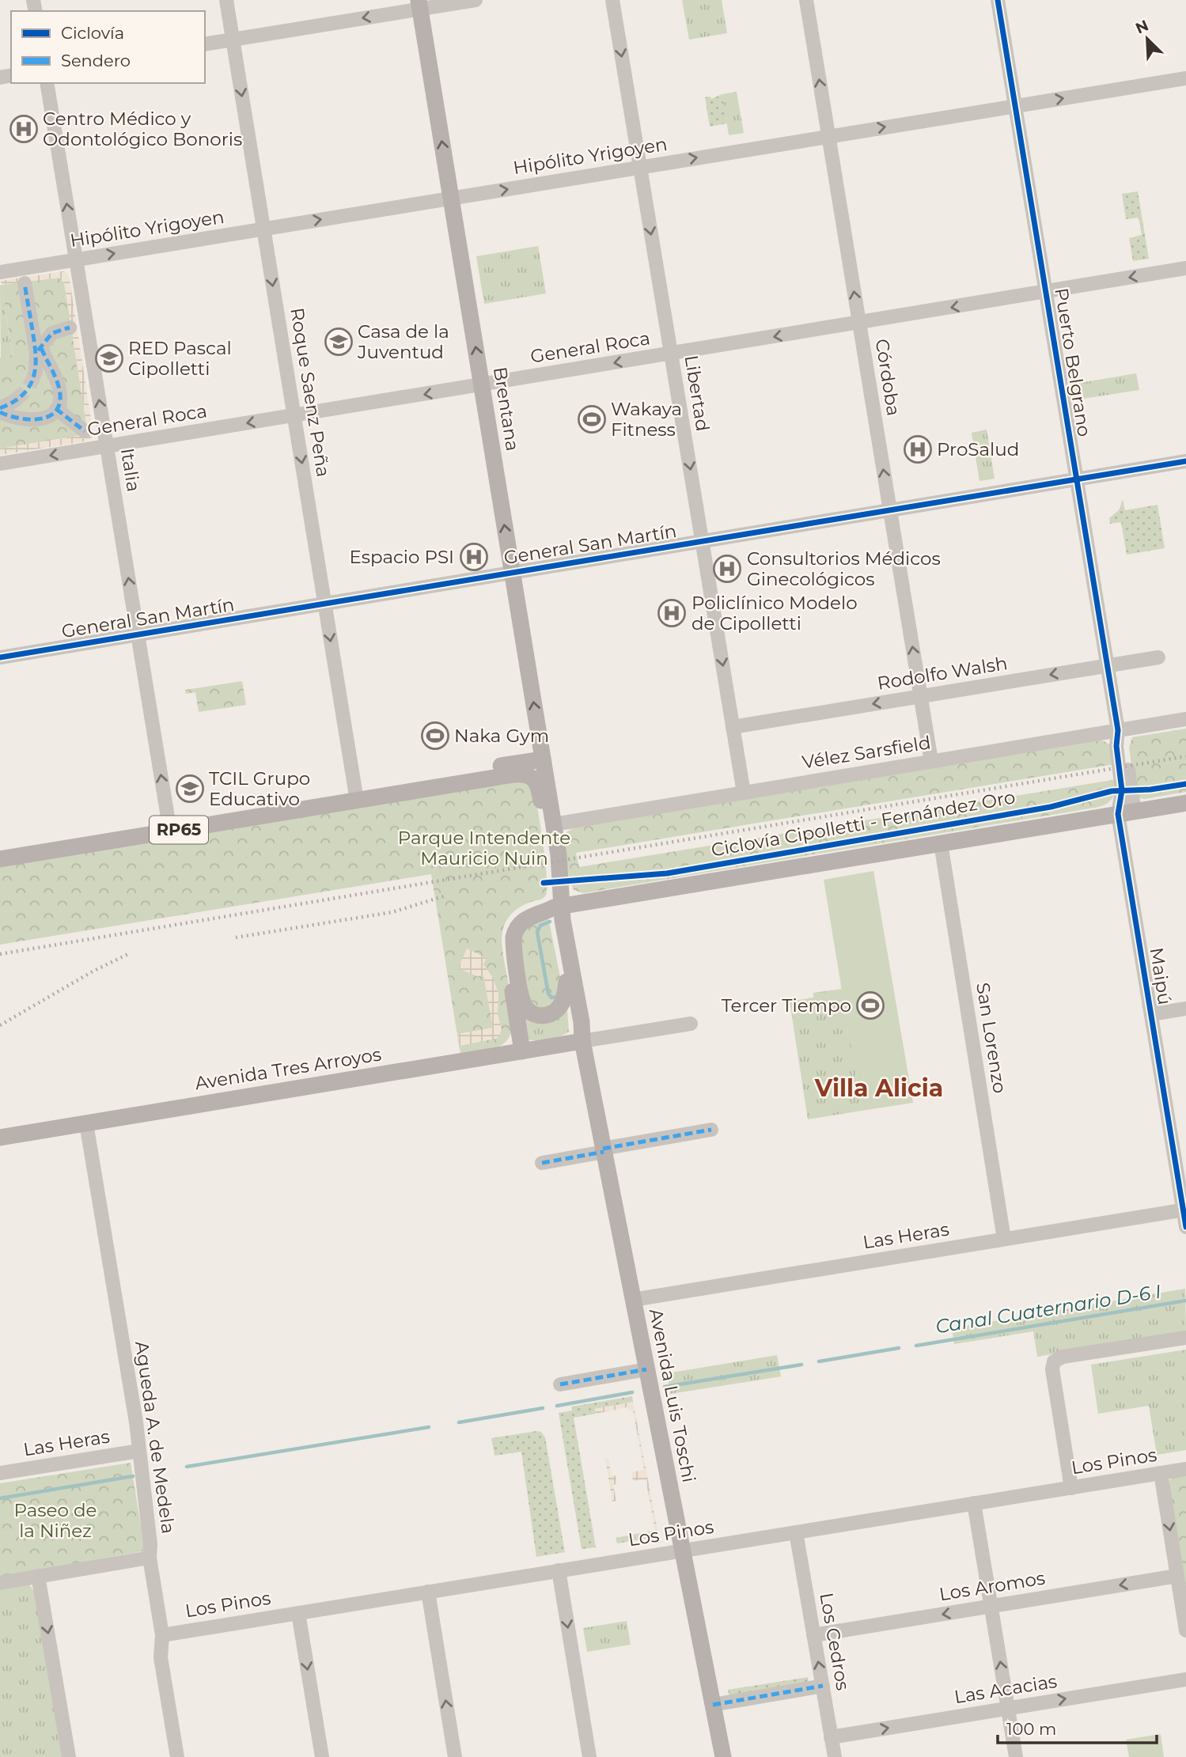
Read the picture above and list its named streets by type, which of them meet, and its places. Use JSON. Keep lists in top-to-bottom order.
{
  "streets": {
    "main road": [
      "Brentana",
      "RP65",
      "Avenida Tres Arroyos",
      "Avenida Luis Toschi"
    ],
    "street": [
      "Hipólito Yrigoyen",
      "General Roca",
      "Puerto Belgrano",
      "Córdoba",
      "Roque Saenz Peña",
      "Libertad",
      "Italia",
      "General San Martín",
      "Rodolfo Walsh",
      "Vélez Sarsfield",
      "Maipú",
      "San Lorenzo",
      "Las Heras",
      "Agueda A. de Medela",
      "Los Pinos",
      "Los Aromos",
      "Los Cedros",
      "Las Acacias"
    ],
    "cycle path": ["Ciclovía Cipolletti - Fernández Oro"]
  },
  "crossings": [
    ["Hipólito Yrigoyen", "Puerto Belgrano"],
    ["Hipólito Yrigoyen", "Córdoba"],
    ["Hipólito Yrigoyen", "Roque Saenz Peña"],
    ["Hipólito Yrigoyen", "Libertad"],
    ["Hipólito Yrigoyen", "Brentana"],
    ["Hipólito Yrigoyen", "Italia"],
    ["General Roca", "Puerto Belgrano"],
    ["General Roca", "Córdoba"],
    ["General Roca", "Roque Saenz Peña"],
    ["General Roca", "Libertad"],
    ["General Roca", "Brentana"],
    ["General Roca", "Italia"],
    ["Puerto Belgrano", "General San Martín"],
    ["Puerto Belgrano", "Rodolfo Walsh"],
    ["Puerto Belgrano", "Vélez Sarsfield"],
    ["Puerto Belgrano", "Maipú"],
    ["Córdoba", "General San Martín"],
    ["Córdoba", "Rodolfo Walsh"],
    ["Córdoba", "Vélez Sarsfield"],
    ["Roque Saenz Peña", "General San Martín"],
    ["Roque Saenz Peña", "RP65"],
    ["Libertad", "General San Martín"],
    ["Libertad", "Rodolfo Walsh"],
    ["Libertad", "Vélez Sarsfield"],
    ["Brentana", "General San Martín"],
    ["Brentana", "Vélez Sarsfield"],
    ["Brentana", "RP65"],
    ["Brentana", "Avenida Luis Toschi"],
    ["Italia", "General San Martín"],
    ["Italia", "RP65"],
    ["Vélez Sarsfield", "Maipú"],
    ["Vélez Sarsfield", "Avenida Luis Toschi"],
    ["RP65", "Maipú"],
    ["RP65", "San Lorenzo"],
    ["RP65", "Avenida Luis Toschi"],
    ["Maipú", "Las Heras"],
    ["San Lorenzo", "Las Heras"],
    ["Avenida Tres Arroyos", "Avenida Luis Toschi"],
    ["Avenida Tres Arroyos", "Agueda A. de Medela"],
    ["Las Heras", "Avenida Luis Toschi"],
    ["Las Heras", "Agueda A. de Medela"],
    ["Avenida Luis Toschi", "Los Pinos"],
    ["Agueda A. de Medela", "Los Pinos"],
    ["Los Pinos", "Los Cedros"],
    ["Los Aromos", "Los Cedros"],
    ["Los Cedros", "Las Acacias"]
  ],
  "one_way": [
    "Hipólito Yrigoyen",
    "General Roca",
    "Córdoba",
    "Roque Saenz Peña",
    "Libertad",
    "Brentana",
    "Italia",
    "Rodolfo Walsh",
    "Los Aromos",
    "Las Acacias"
  ],
  "districts": ["Villa Alicia"],
  "water": ["Canal Cuaternario D-6 I"],
  "parks": ["Parque Intendente Mauricio Nuin", "Paseo de la Niñez"],
  "places": {
    "hospital": [
      "Centro Médico y Odontológico Bonoris",
      "ProSalud",
      "Espacio PSI",
      "Consultorios Médicos Ginecológicos",
      "Policlínico Modelo de Cipolletti"
    ],
    "school or university": ["Casa de la Juventud", "RED Pascal Cipolletti", "TCIL Grupo Educativo"],
    "sports": ["Wakaya Fitness", "Naka Gym", "Tercer Tiempo"]
  },
  "legend": ["Ciclovía", "Sendero"],
  "scale_bar": "100 m",
  "north": "top left"
}
